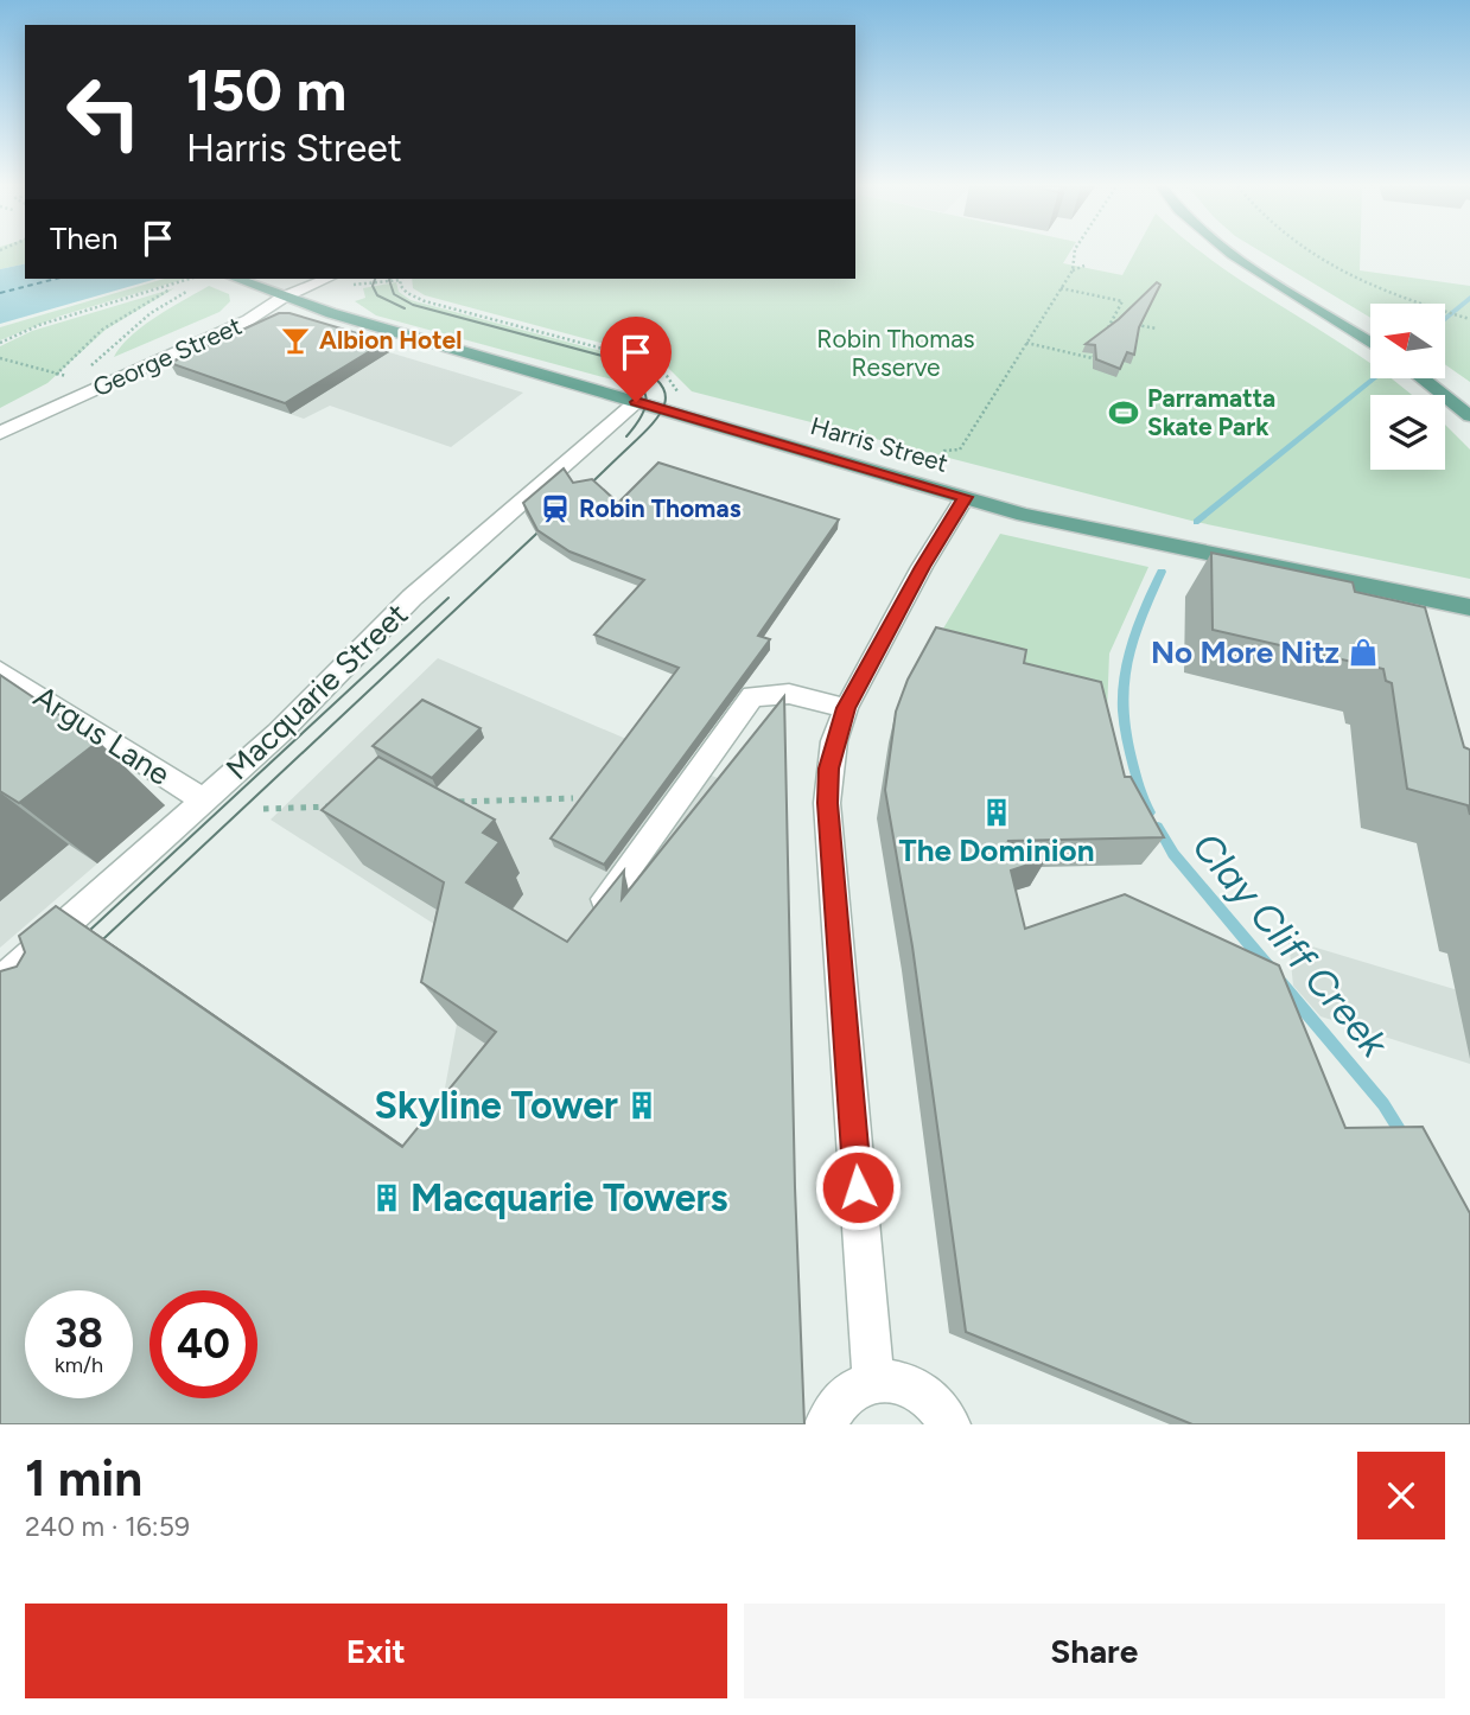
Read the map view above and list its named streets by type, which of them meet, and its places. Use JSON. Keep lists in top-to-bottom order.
{
  "streets": {
    "main road": ["Harris Street"],
    "street": ["George Street", "Macquarie Street", "Argus Lane"]
  },
  "crossings": [
    ["George Street", "Harris Street"],
    ["Harris Street", "Macquarie Street"],
    ["Macquarie Street", "Argus Lane"]
  ],
  "water": ["Clay Cliff Creek"],
  "parks": ["Robin Thomas Reserve"],
  "places": {
    "bar": ["Albion Hotel"],
    "sports": ["Parramatta Skate Park"],
    "station": ["Robin Thomas"],
    "shop": ["No More Nitz"],
    "building": ["The Dominion", "Skyline Tower", "Macquarie Towers"]
  },
  "north": "left",
  "page": {
    "turn": ["150 m", "Harris Street"],
    "then": "Then",
    "speed": "38 km/h",
    "limit": "40",
    "heading": ["1 min", "240 m · 16:59"],
    "buttons": ["Exit", "Share"]
  }
}
